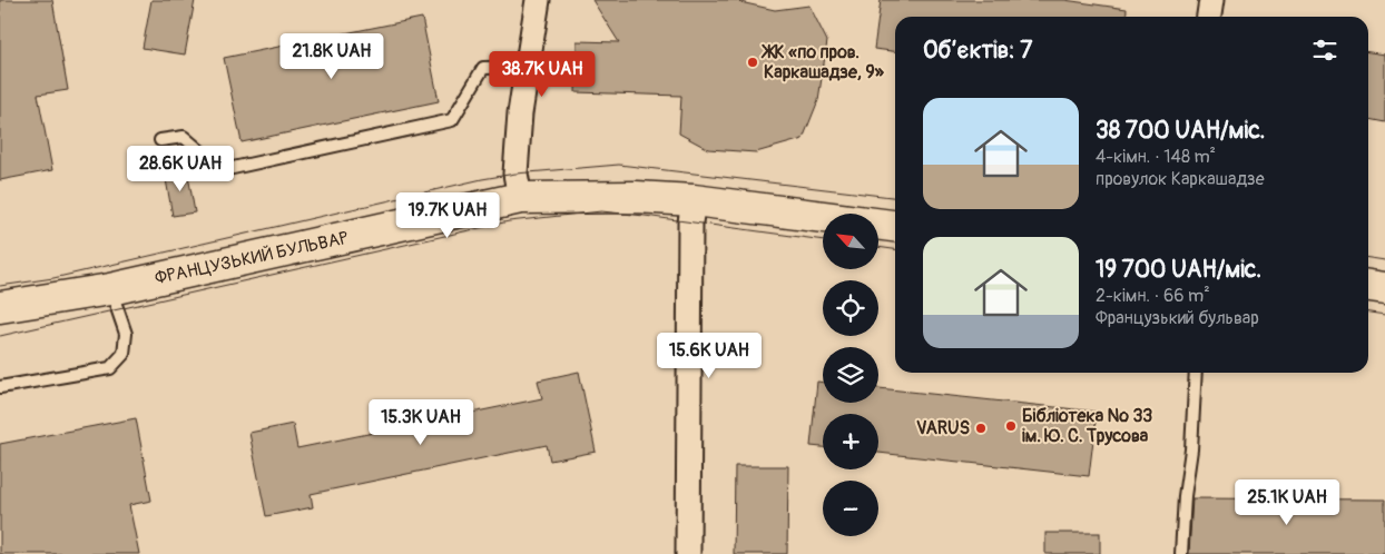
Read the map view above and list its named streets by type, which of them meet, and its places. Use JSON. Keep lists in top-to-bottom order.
{
  "streets": {
    "street": ["ФРАНЦУЗЬКИЙ БУЛЬВАР"]
  },
  "places": ["ЖК «по пров. Каркашадзе, 9»", "Бібліотека № 33 ім. Ю. С. Трусова", "VARUS"],
  "north": "top left",
  "page": {
    "heading": "Об’єктів: 7",
    "price": [
      "21.8K UAH",
      "38.7K UAH",
      "28.6K UAH",
      "19.7K UAH",
      "15.6K UAH",
      "15.3K UAH",
      "25.1K UAH"
    ],
    "list": [
      {
        "name": "38 700 UAH/міс.",
        "note": "4-кімн. · 148 m² · провулок Каркашадзе"
      },
      {
        "name": "19 700 UAH/міс.",
        "note": "2-кімн. · 66 m² · Французький бульвар"
      }
    ],
    "map_buttons": ["+", "−"]
  }
}
